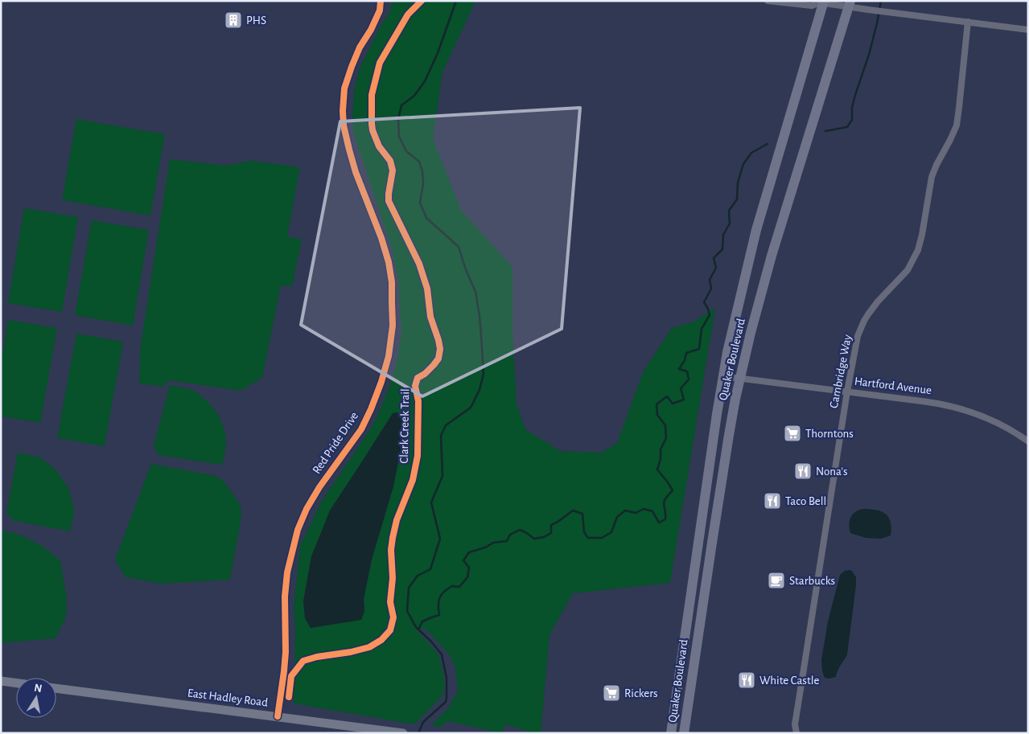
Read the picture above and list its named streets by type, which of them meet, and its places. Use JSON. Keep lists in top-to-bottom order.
{
  "streets": {
    "main road": ["Quaker Boulevard"],
    "street": [
      "Cambridge Way",
      "Hartford Avenue",
      "Red Pride Drive",
      "East Hadley Road"
    ],
    "cycle path": ["Clark Creek Trail"]
  },
  "crossings": [
    ["Quaker Boulevard", "Hartford Avenue"],
    ["Cambridge Way", "Hartford Avenue"],
    ["Red Pride Drive", "East Hadley Road"]
  ],
  "places": {
    "building": ["PHS"],
    "supermarket": ["Thorntons", "Rickers"],
    "restaurant": ["Nona's", "Taco Bell", "White Castle"],
    "cafe": ["Starbucks"]
  },
  "north": "top"
}
